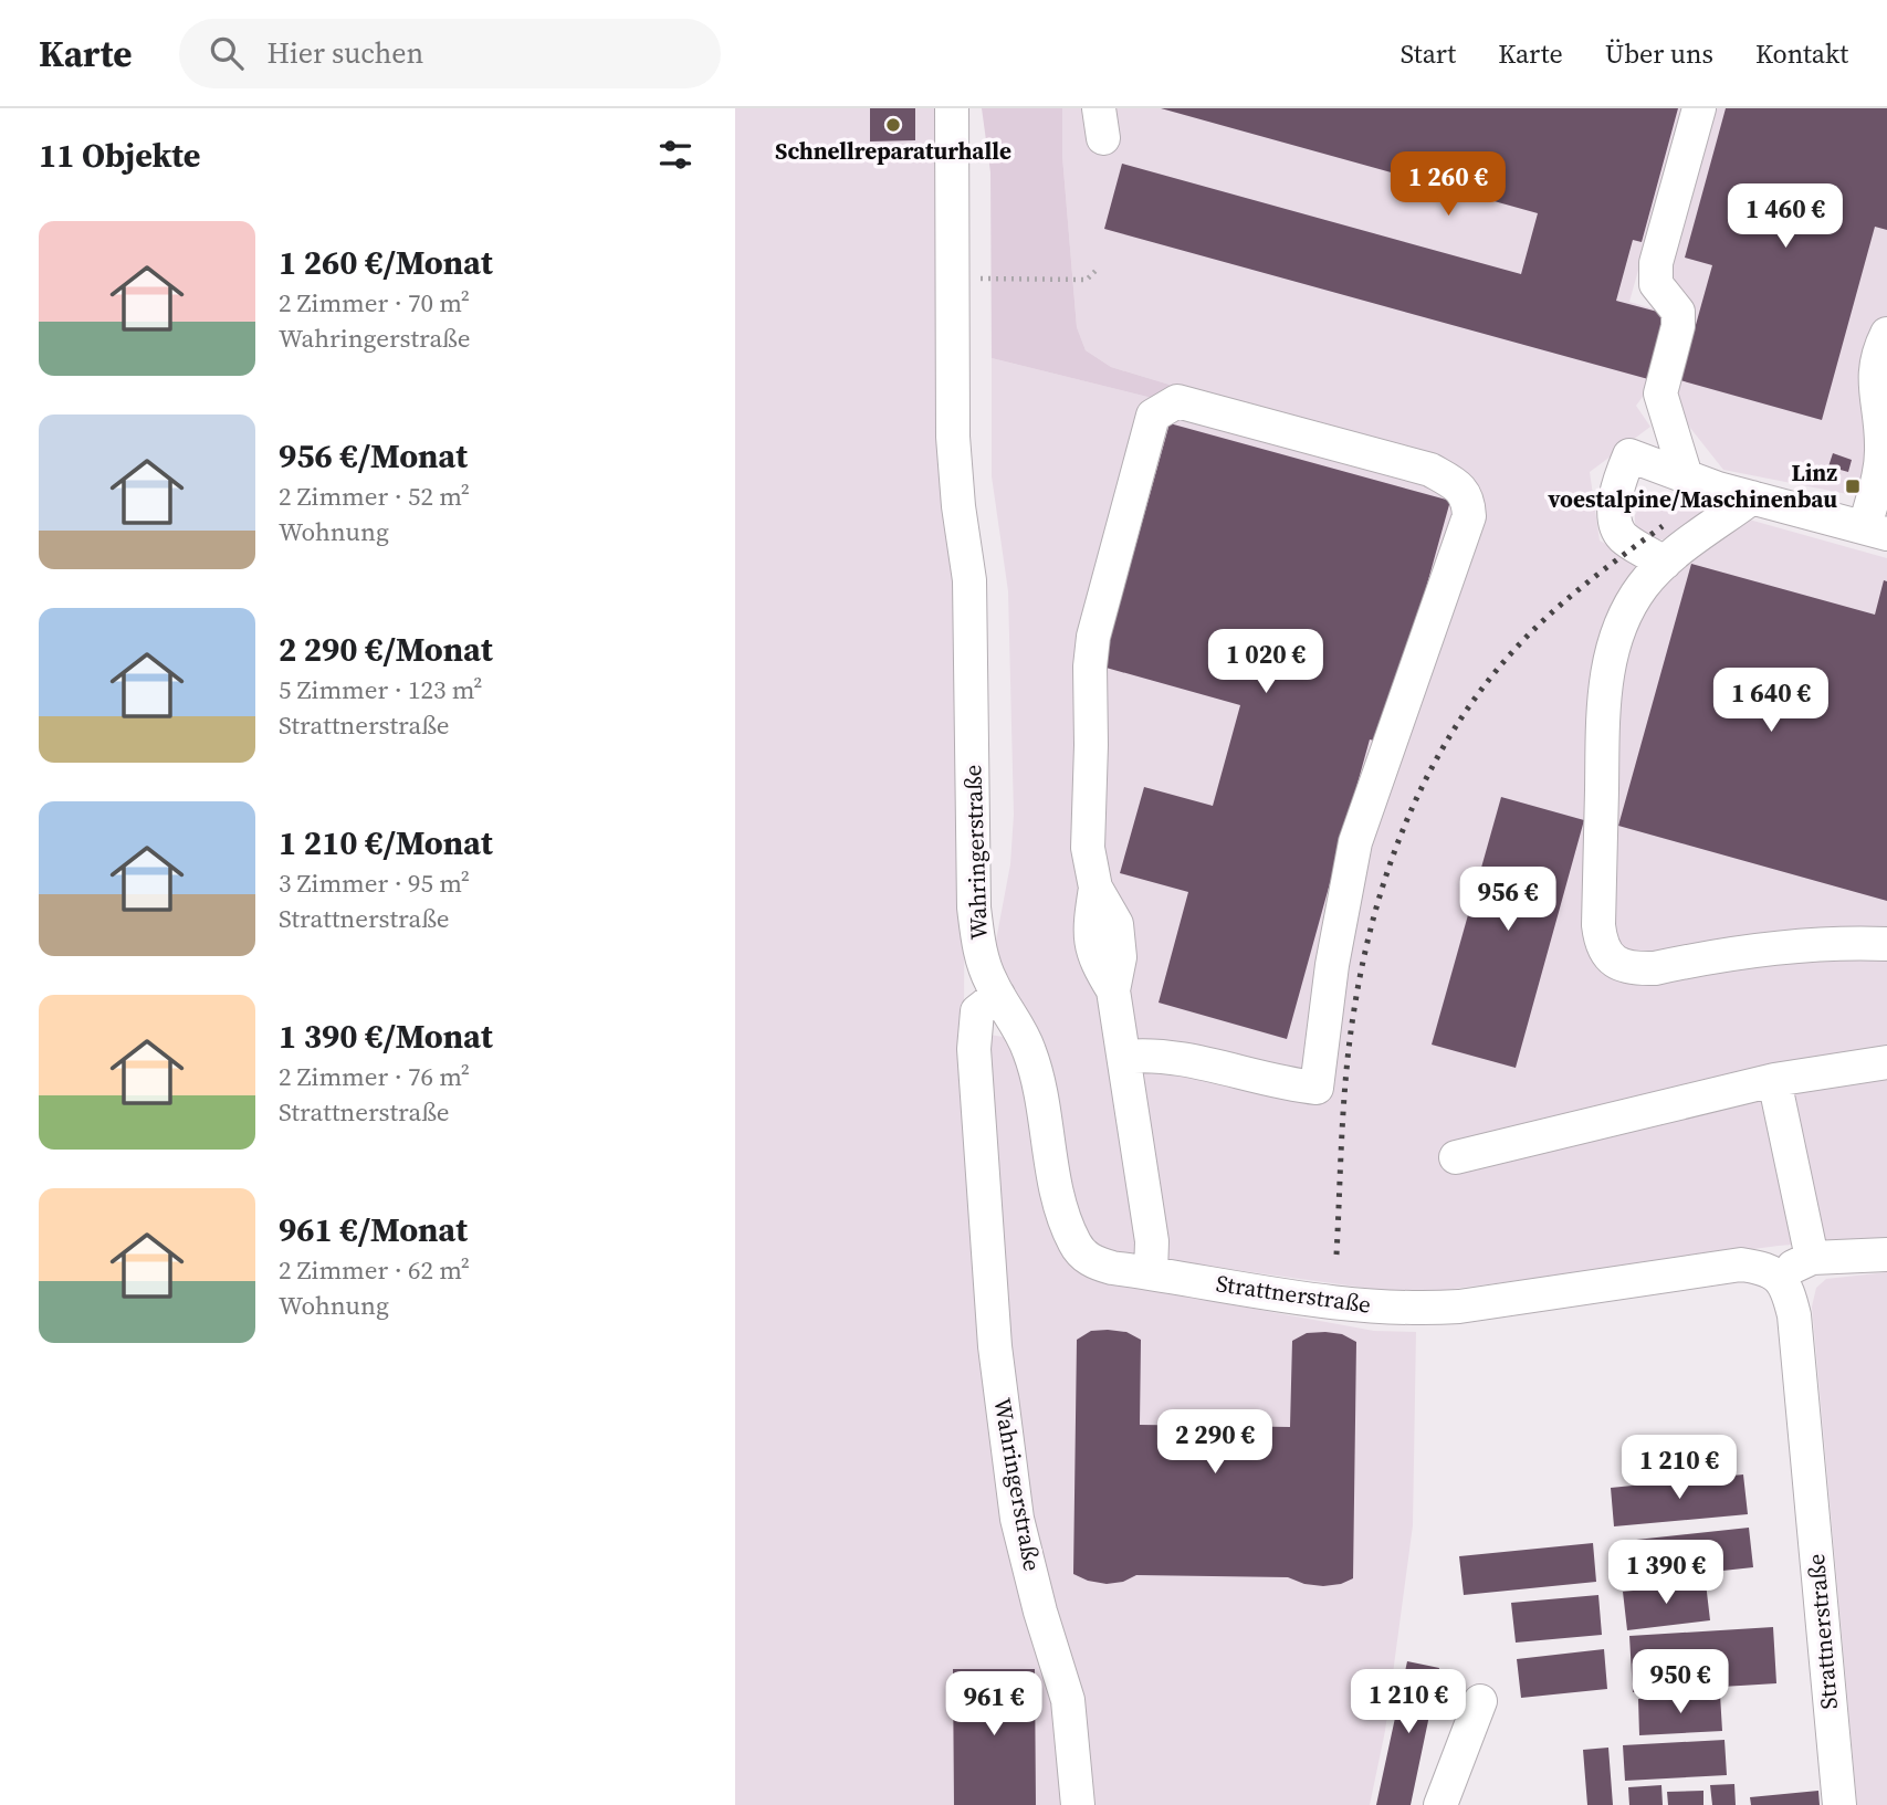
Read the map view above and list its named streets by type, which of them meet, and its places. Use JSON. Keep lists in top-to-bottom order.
{
  "streets": {
    "street": ["Wahringerstraße", "Strattnerstraße"]
  },
  "crossings": [
    ["Wahringerstraße", "Strattnerstraße"]
  ],
  "places": {
    "other": ["Schnellreparaturhalle"],
    "transit": ["Linz voestalpine/Maschinenbau"]
  },
  "page": {
    "header": "Karte",
    "search": "Hier suchen",
    "nav": [
      "Start",
      "Karte",
      "Über uns",
      "Kontakt"
    ],
    "heading": "11 Objekte",
    "price": [
      "1 260 €",
      "1 460 €",
      "1 020 €",
      "1 640 €",
      "956 €",
      "2 290 €",
      "1 210 €",
      "1 390 €",
      "950 €",
      "1 210 €",
      "961 €"
    ],
    "list": [
      {
        "name": "1 260 €/Monat",
        "note": "2 Zimmer · 70 m² · Wahringerstraße"
      },
      {
        "name": "956 €/Monat",
        "note": "2 Zimmer · 52 m² · Wohnung"
      },
      {
        "name": "2 290 €/Monat",
        "note": "5 Zimmer · 123 m² · Strattnerstraße"
      },
      {
        "name": "1 210 €/Monat",
        "note": "3 Zimmer · 95 m² · Strattnerstraße"
      },
      {
        "name": "1 390 €/Monat",
        "note": "2 Zimmer · 76 m² · Strattnerstraße"
      },
      {
        "name": "961 €/Monat",
        "note": "2 Zimmer · 62 m² · Wohnung"
      }
    ]
  }
}
